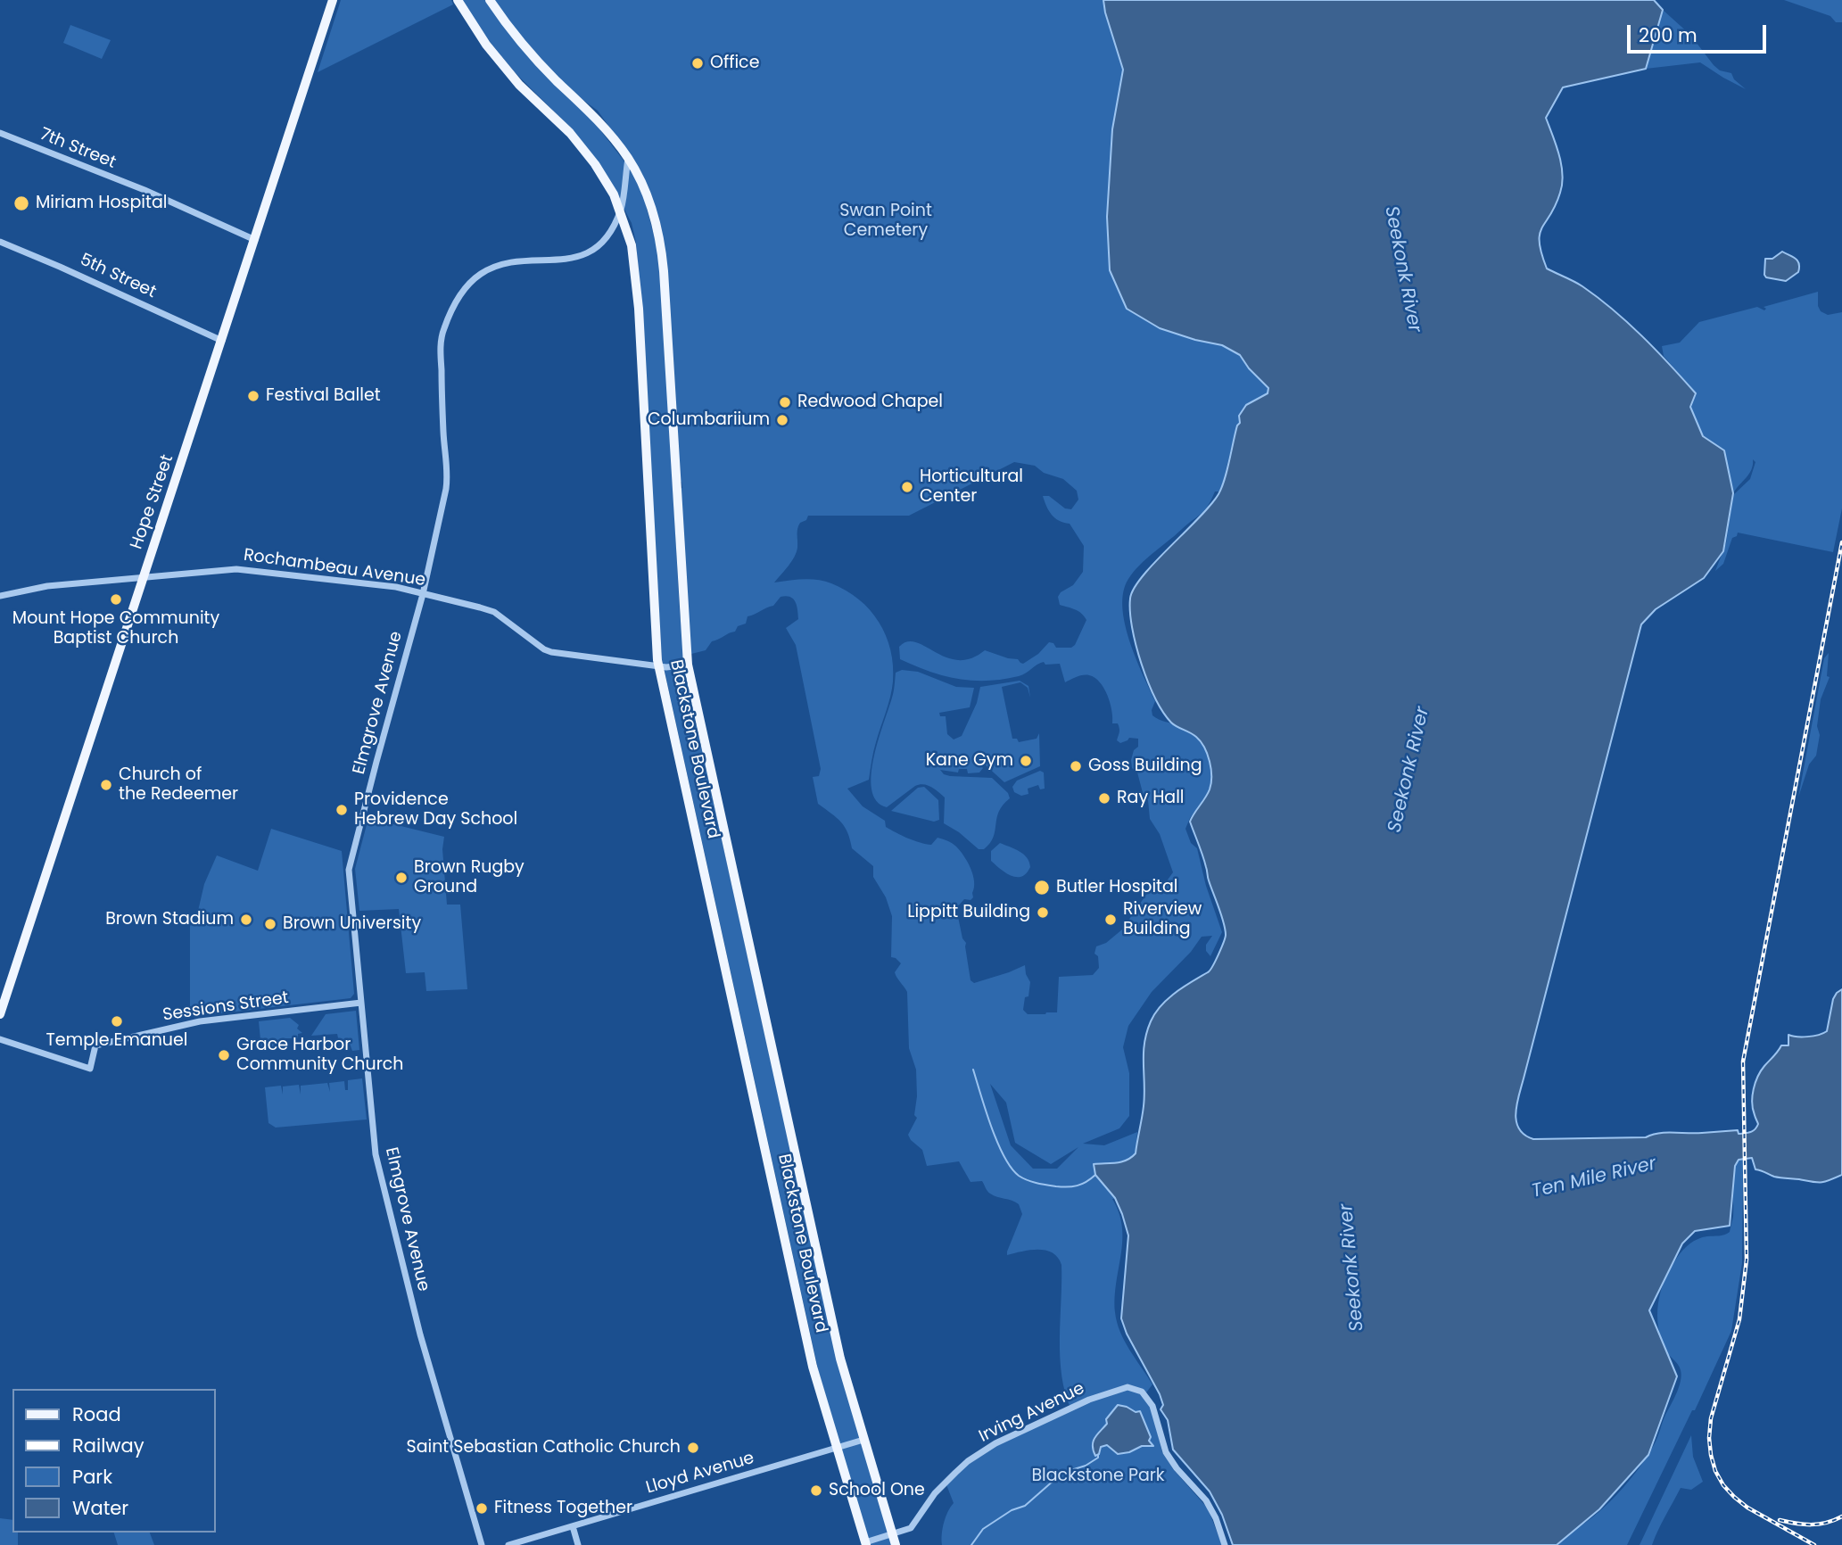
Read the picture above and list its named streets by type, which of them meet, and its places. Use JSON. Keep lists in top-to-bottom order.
{
  "streets": {
    "main road": ["Hope Street", "Blackstone Boulevard"],
    "street": [
      "7th Street",
      "5th Street",
      "Rochambeau Avenue",
      "Elmgrove Avenue",
      "Sessions Street",
      "Irving Avenue",
      "Lloyd Avenue"
    ]
  },
  "crossings": [
    ["7th Street", "Hope Street"],
    ["5th Street", "Hope Street"],
    ["Hope Street", "Rochambeau Avenue"],
    ["Rochambeau Avenue", "Elmgrove Avenue"],
    ["Rochambeau Avenue", "Blackstone Boulevard"],
    ["Elmgrove Avenue", "Blackstone Boulevard"],
    ["Elmgrove Avenue", "Sessions Street"],
    ["Blackstone Boulevard", "Irving Avenue"],
    ["Blackstone Boulevard", "Lloyd Avenue"]
  ],
  "water": ["Seekonk River", "Ten Mile River"],
  "parks": ["Swan Point Cemetery", "Blackstone Park"],
  "places": [
    "Office",
    "Miriam Hospital",
    "Festival Ballet",
    "Redwood Chapel",
    "Columbariium",
    "Horticultural Center",
    "Mount Hope Community Baptist Church",
    "Kane Gym",
    "Goss Building",
    "Church of the Redeemer",
    "Ray Hall",
    "Providence Hebrew Day School",
    "Brown Rugby Ground",
    "Butler Hospital",
    "Lippitt Building",
    "Brown Stadium",
    "Riverview Building",
    "Brown University",
    "Temple Emanuel",
    "Grace Harbor Community Church",
    "Saint Sebastian Catholic Church",
    "School One",
    "Fitness Together"
  ],
  "legend": [
    "Road",
    "Railway",
    "Park",
    "Water"
  ],
  "scale_bar": "200 m"
}
